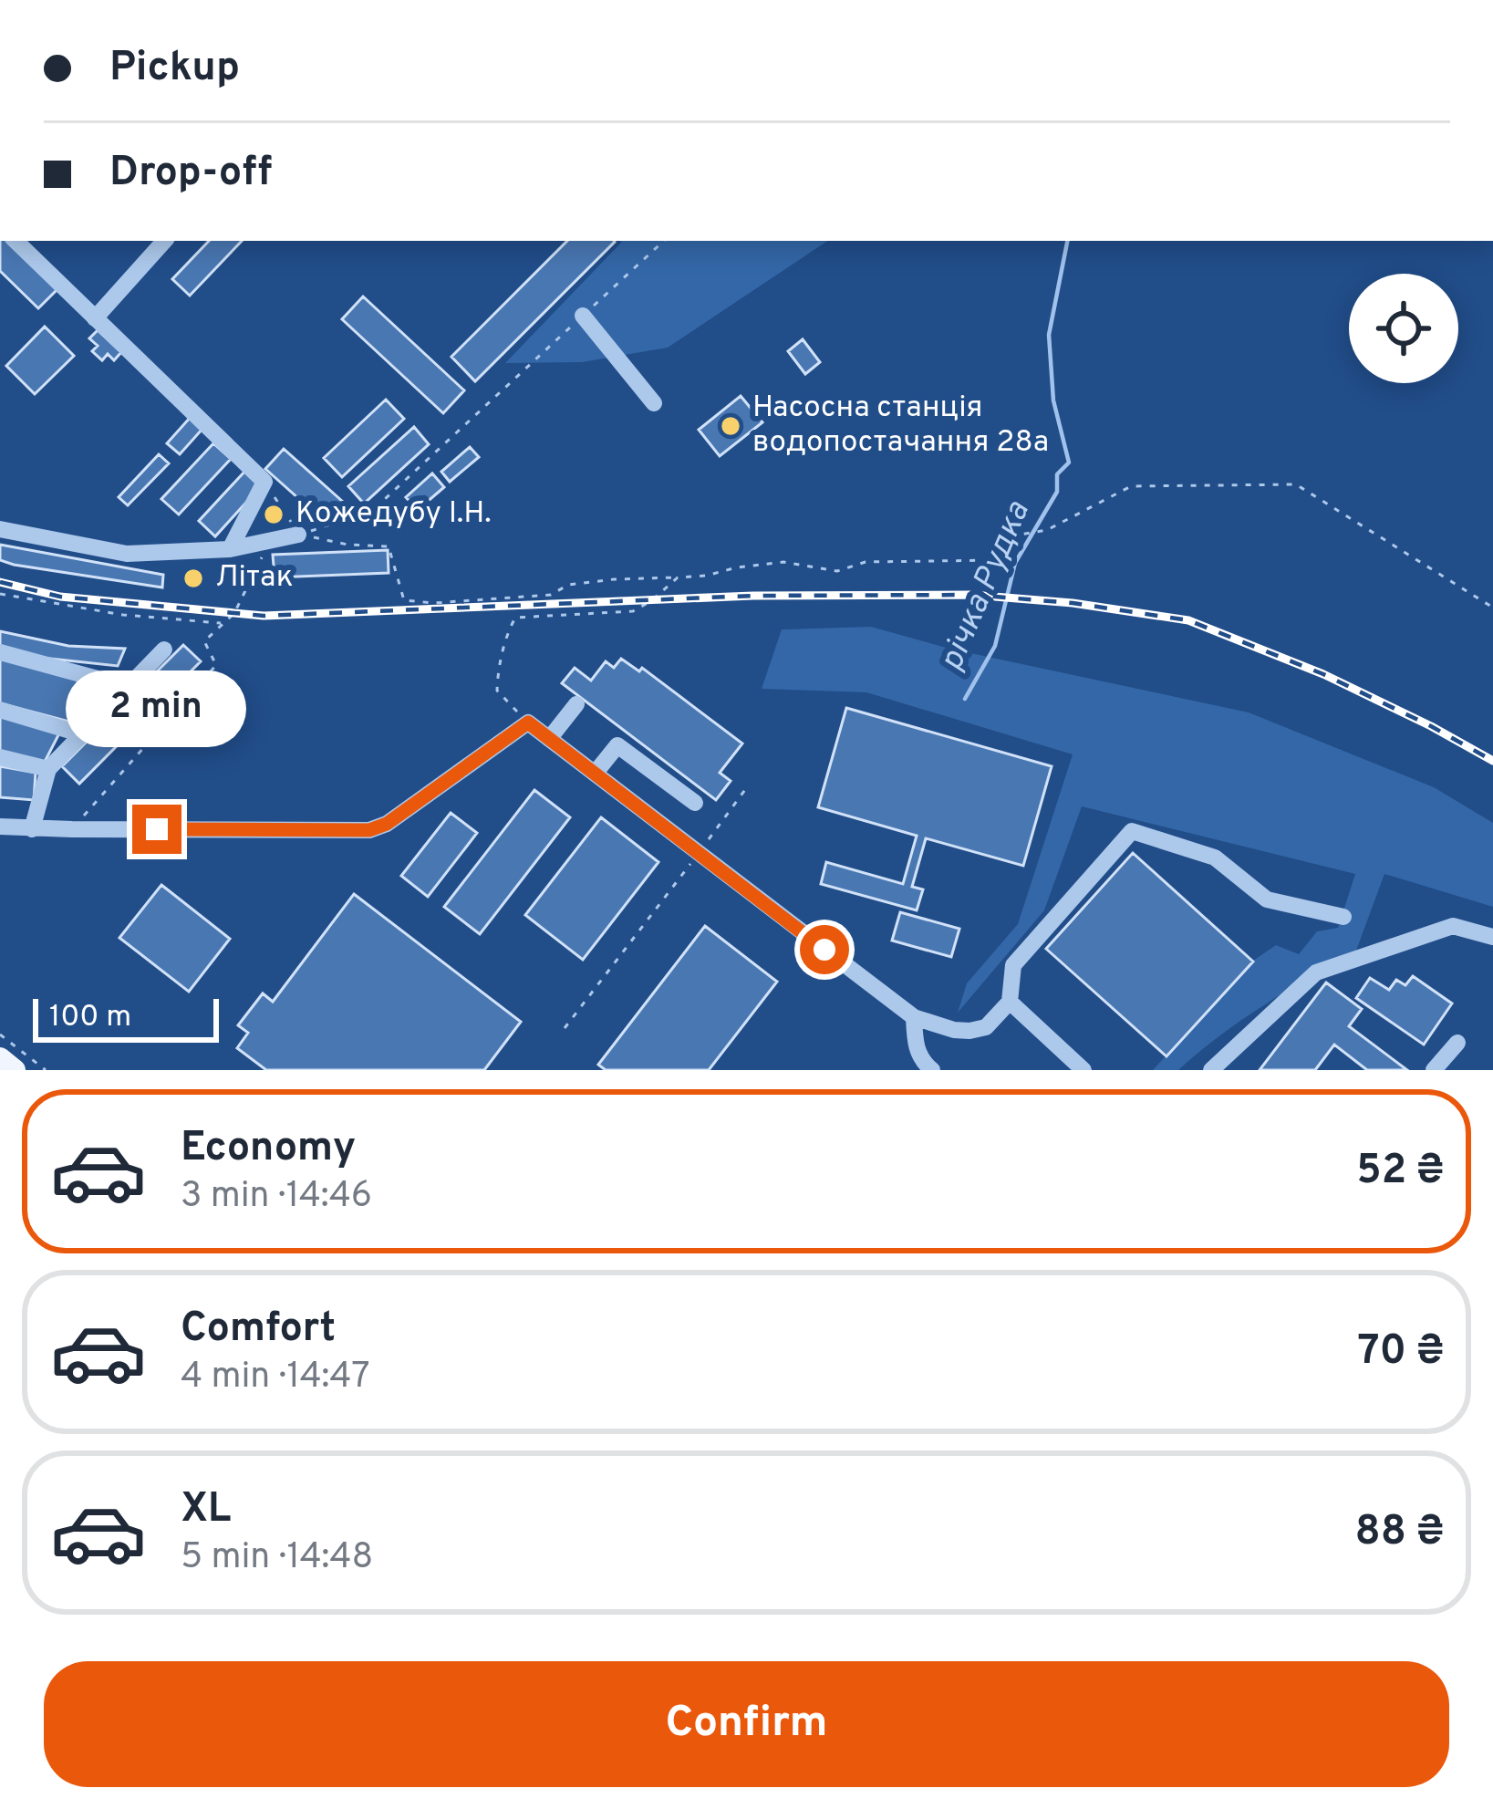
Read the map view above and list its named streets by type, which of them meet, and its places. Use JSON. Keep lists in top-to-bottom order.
{
  "water": ["річка Рудка"],
  "places": ["Насосна станція водопостачання 28а", "Кожедубу І.Н.", "Літак"],
  "scale_bar": "100 m",
  "page": {
    "banner": ["Pickup", "Drop-off"],
    "bubble": "2 min",
    "scale": "100 m",
    "list": [
      {
        "name": "Economy",
        "note": "3 min · 14:46",
        "value": "52 ₴"
      },
      {
        "name": "Comfort",
        "note": "4 min · 14:47",
        "value": "70 ₴"
      },
      {
        "name": "XL",
        "note": "5 min · 14:48",
        "value": "88 ₴"
      }
    ],
    "buttons": "Confirm"
  }
}
